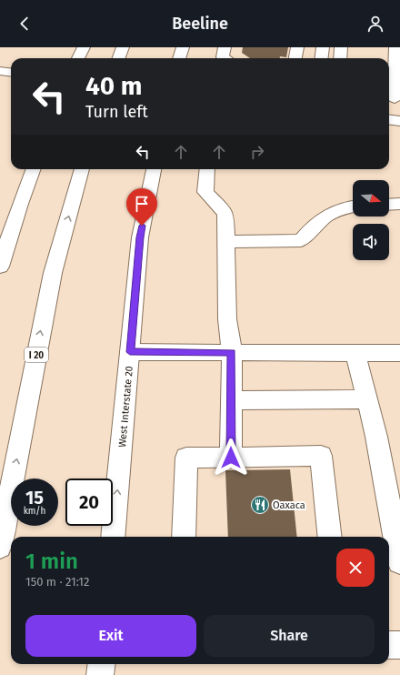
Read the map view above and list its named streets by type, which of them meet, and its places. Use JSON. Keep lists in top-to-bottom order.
{
  "streets": {
    "main road": ["I 20", "West Interstate 20"]
  },
  "places": {
    "restaurant": ["Oaxaca"]
  },
  "north": "right",
  "page": {
    "header": "Beeline",
    "turn": ["40 m", "Turn left"],
    "speed": "15 km/h",
    "limit": "20",
    "heading": ["1 min", "150 m · 21:12"],
    "buttons": ["Exit", "Share"]
  }
}
